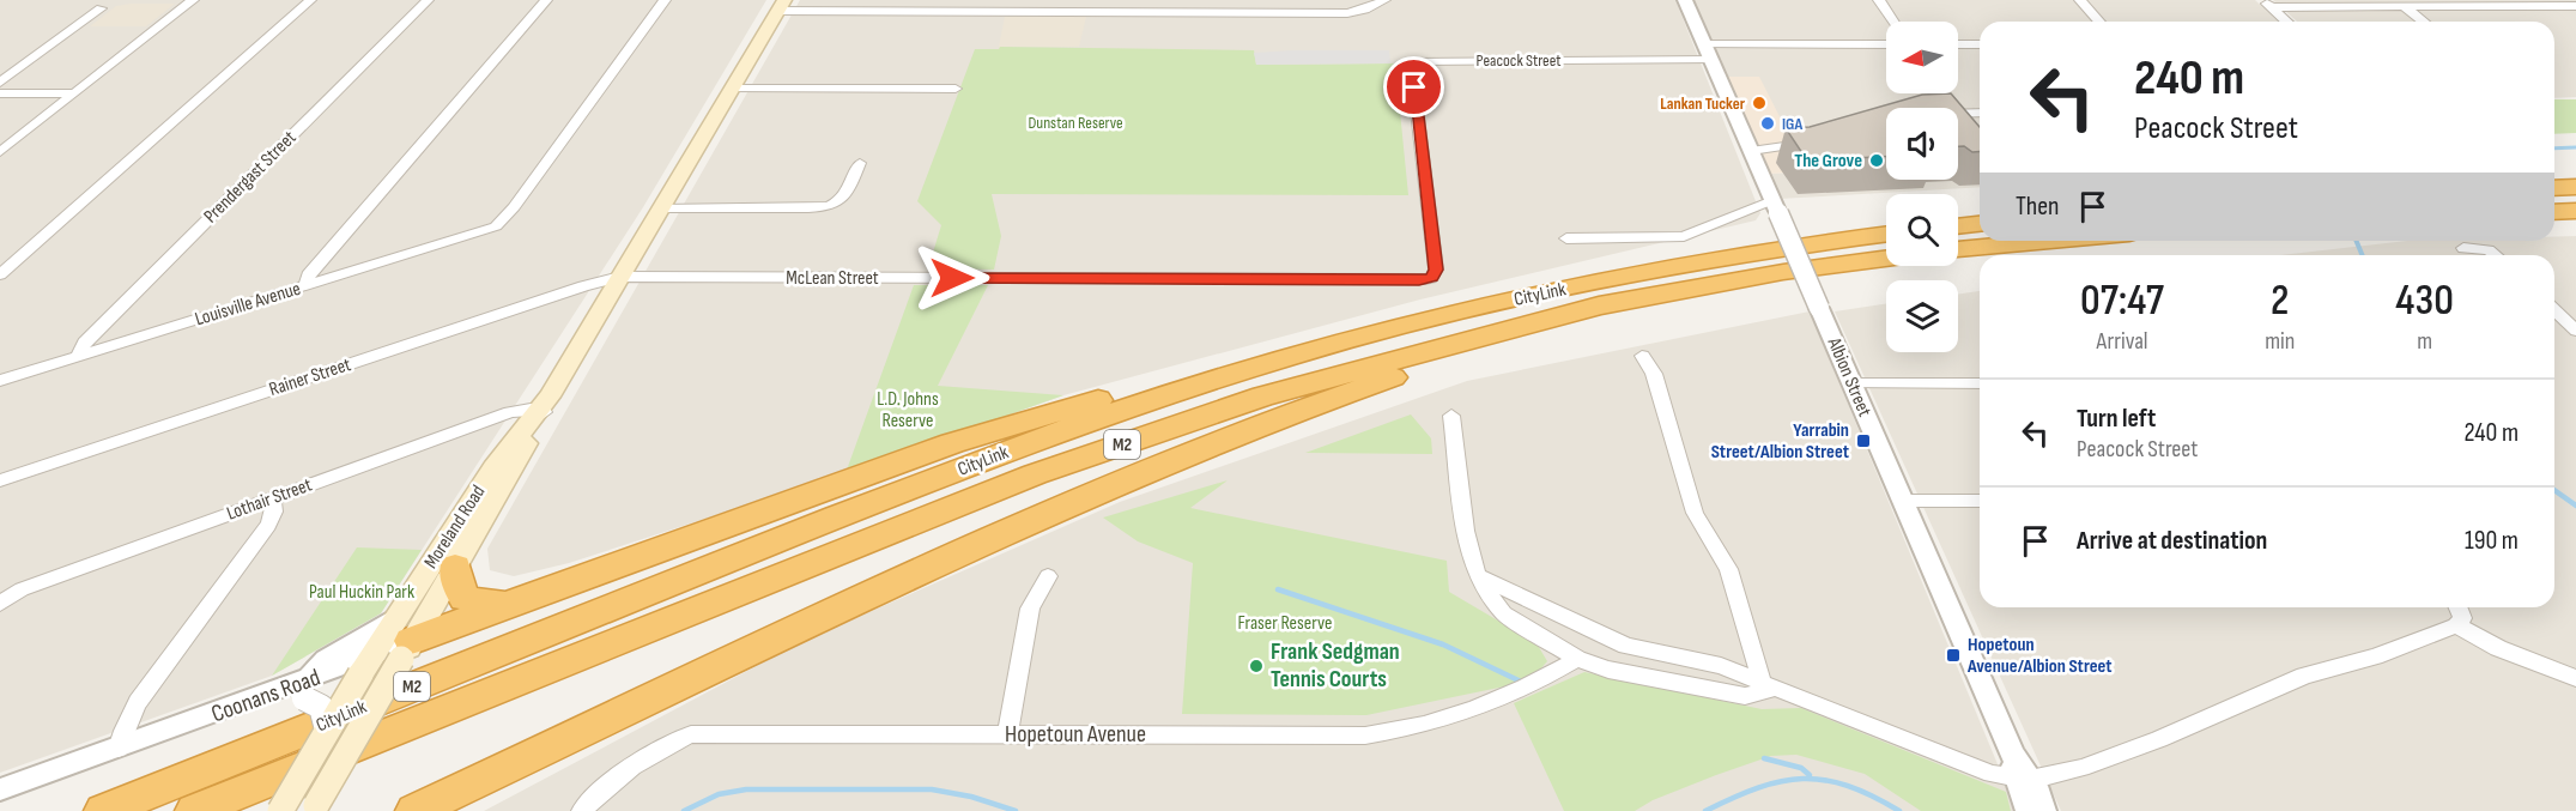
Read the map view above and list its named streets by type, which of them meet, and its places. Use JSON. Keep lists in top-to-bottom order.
{
  "streets": {
    "highway": ["CityLink", "M2"],
    "main road": ["Moreland Road"],
    "street": [
      "Peacock Street",
      "Prendergast Street",
      "McLean Street",
      "Louisville Avenue",
      "Rainer Street",
      "Albion Street",
      "Lothair Street",
      "Coonans Road",
      "Hopetoun Avenue"
    ]
  },
  "crossings": [
    ["Peacock Street", "McLean Street"],
    ["Peacock Street", "Albion Street"],
    ["Prendergast Street", "Louisville Avenue"],
    ["McLean Street", "Rainer Street"],
    ["McLean Street", "Moreland Road"],
    ["Rainer Street", "Moreland Road"],
    ["Lothair Street", "Moreland Road"],
    ["Moreland Road", "Coonans Road"]
  ],
  "parks": [
    "Dunstan Reserve",
    "L.D. Johns Reserve",
    "Paul Huckin Park",
    "Fraser Reserve"
  ],
  "places": {
    "other": [
      "Lankan Tucker",
      "IGA",
      "The Grove",
      "Frank Sedgman Tennis Courts"
    ],
    "transit": ["Yarrabin Street/Albion Street", "Hopetoun Avenue/Albion Street"]
  },
  "north": "left",
  "page": {
    "turn": ["240 m", "Peacock Street"],
    "then": "Then",
    "eta": [
      "07:47",
      "Arrival",
      "2",
      "min",
      "430",
      "m"
    ],
    "list": [
      {
        "name": "Turn left",
        "note": "Peacock Street",
        "value": "240 m"
      },
      {
        "name": "Arrive at destination",
        "value": "190 m"
      }
    ]
  }
}
